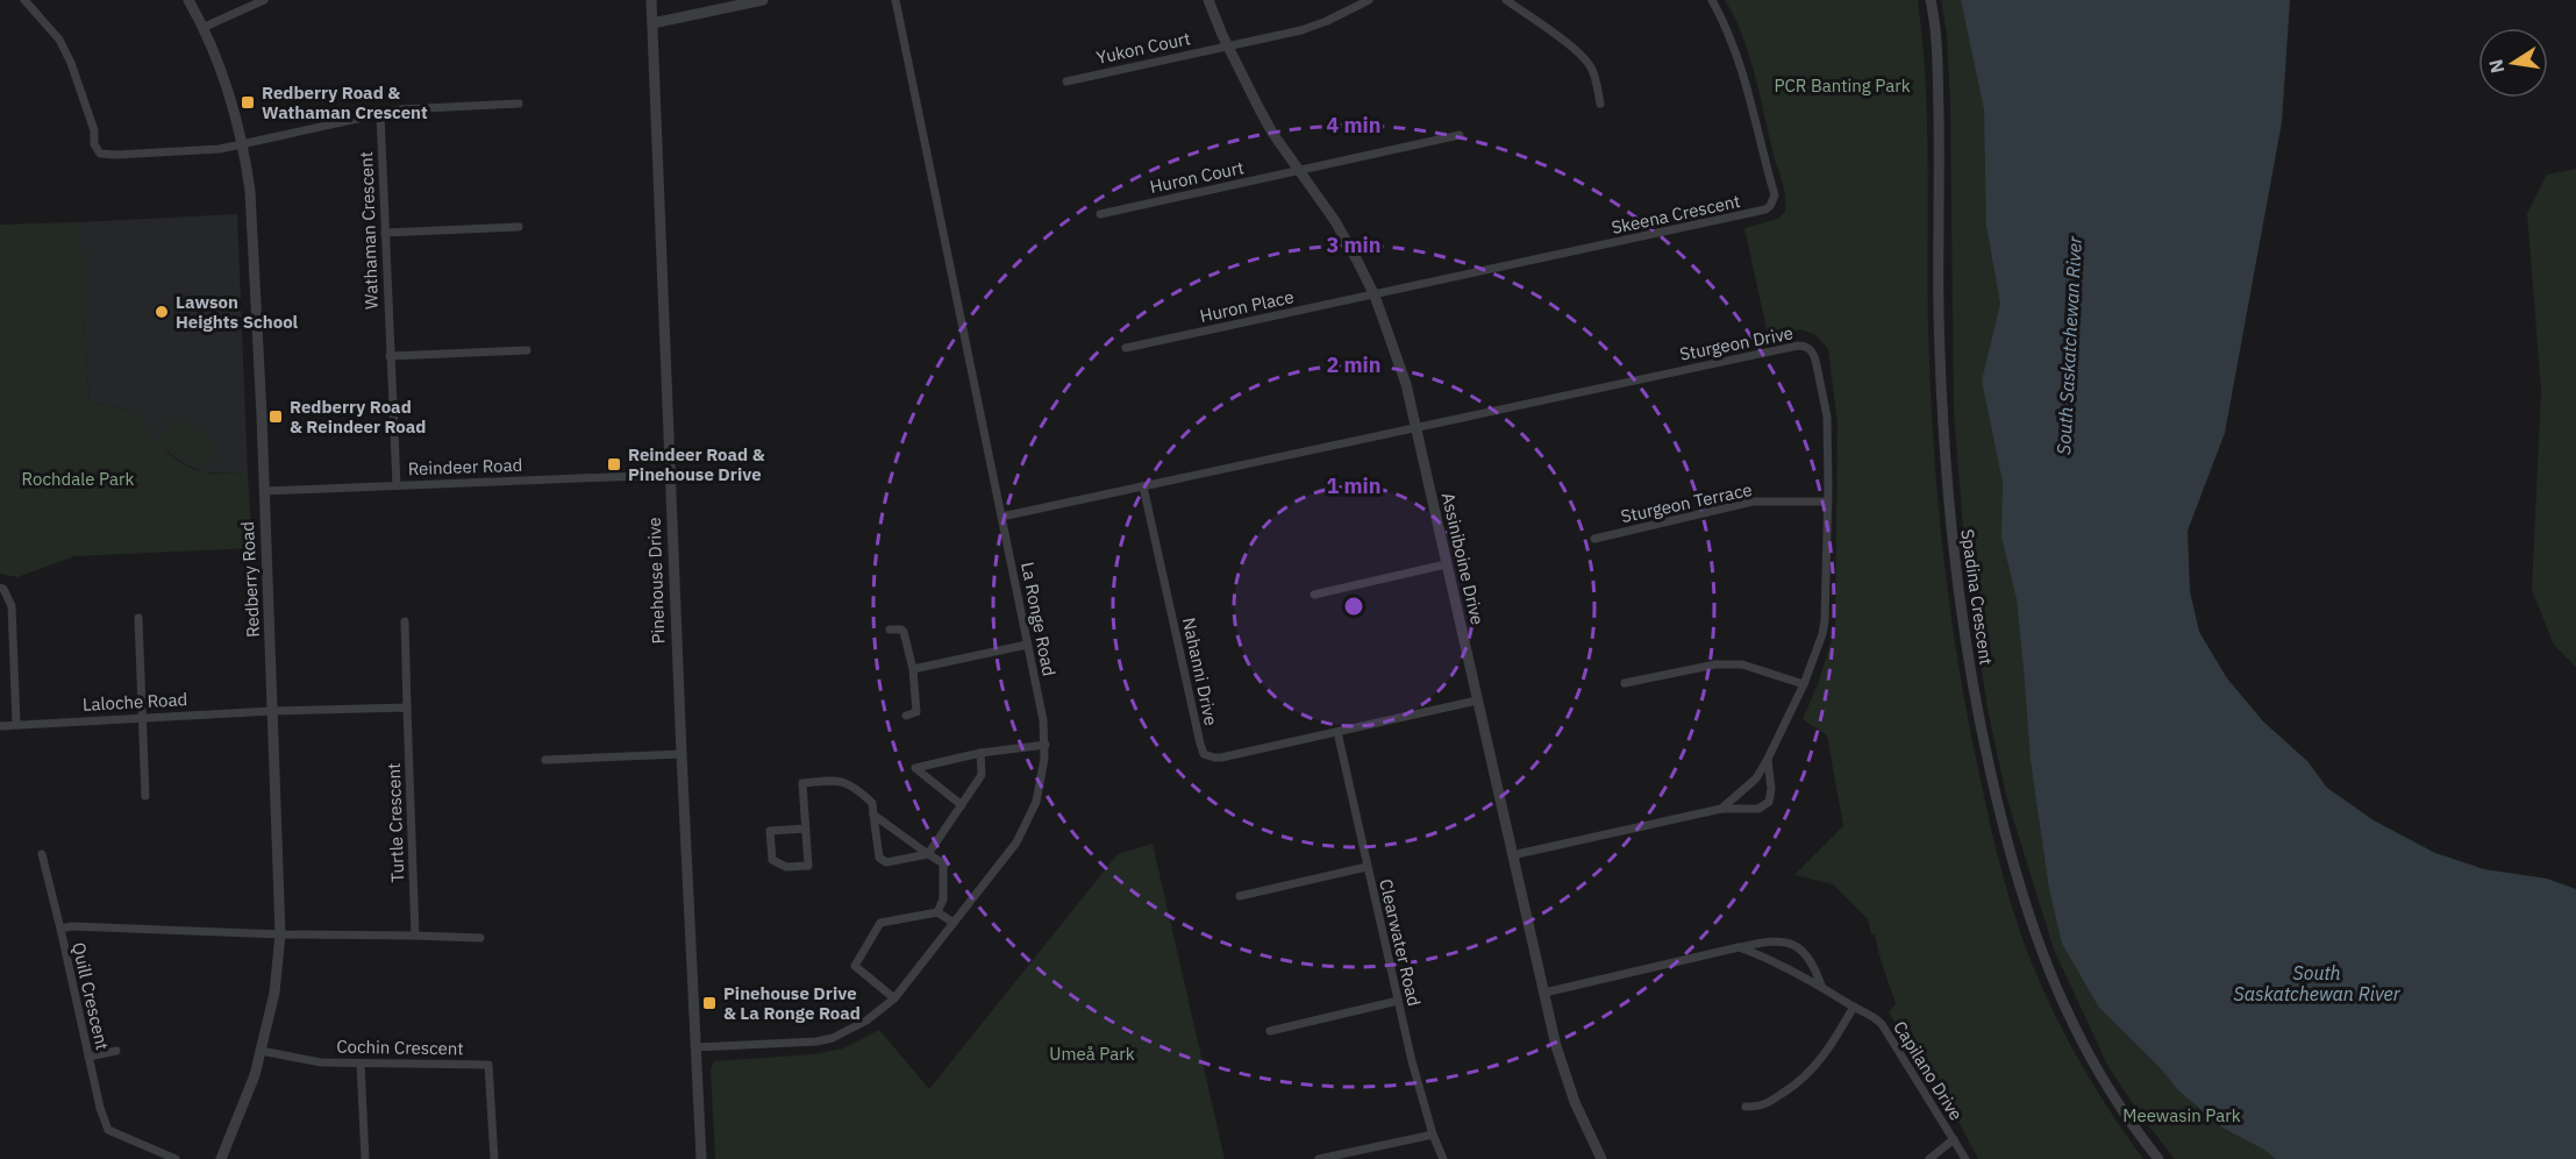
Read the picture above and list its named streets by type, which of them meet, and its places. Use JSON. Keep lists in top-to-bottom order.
{
  "streets": {
    "street": [
      "Yukon Court",
      "Huron Court",
      "Skeena Crescent",
      "Wathaman Crescent",
      "Huron Place",
      "Sturgeon Drive",
      "Reindeer Road",
      "Sturgeon Terrace",
      "Assiniboine Drive",
      "Redberry Road",
      "Pinehouse Drive",
      "Spadina Crescent",
      "La Ronge Road",
      "Nahanni Drive",
      "Laloche Road",
      "Turtle Crescent",
      "Clearwater Road",
      "Quill Crescent",
      "Cochin Crescent",
      "Capilano Drive"
    ]
  },
  "crossings": [
    ["Yukon Court", "Assiniboine Drive"],
    ["Huron Court", "Assiniboine Drive"],
    ["Skeena Crescent", "Huron Place"],
    ["Skeena Crescent", "Assiniboine Drive"],
    ["Wathaman Crescent", "Reindeer Road"],
    ["Huron Place", "Assiniboine Drive"],
    ["Sturgeon Drive", "Sturgeon Terrace"],
    ["Sturgeon Drive", "Assiniboine Drive"],
    ["Reindeer Road", "Redberry Road"],
    ["Reindeer Road", "Pinehouse Drive"],
    ["Assiniboine Drive", "Nahanni Drive"],
    ["Redberry Road", "Laloche Road"],
    ["Redberry Road", "Quill Crescent"],
    ["Redberry Road", "Cochin Crescent"],
    ["Pinehouse Drive", "La Ronge Road"],
    ["Nahanni Drive", "Clearwater Road"]
  ],
  "water": ["South Saskatchewan River"],
  "parks": [
    "PCR Banting Park",
    "Rochdale Park",
    "Umeå Park",
    "Meewasin Park"
  ],
  "places": {
    "transit": [
      "Redberry Road & Wathaman Crescent",
      "Redberry Road & Reindeer Road",
      "Reindeer Road & Pinehouse Drive",
      "Pinehouse Drive & La Ronge Road"
    ],
    "other": ["Lawson Heights School"]
  },
  "north": "left",
  "rings": [
    "4 min",
    "3 min",
    "2 min",
    "1 min"
  ]
}
